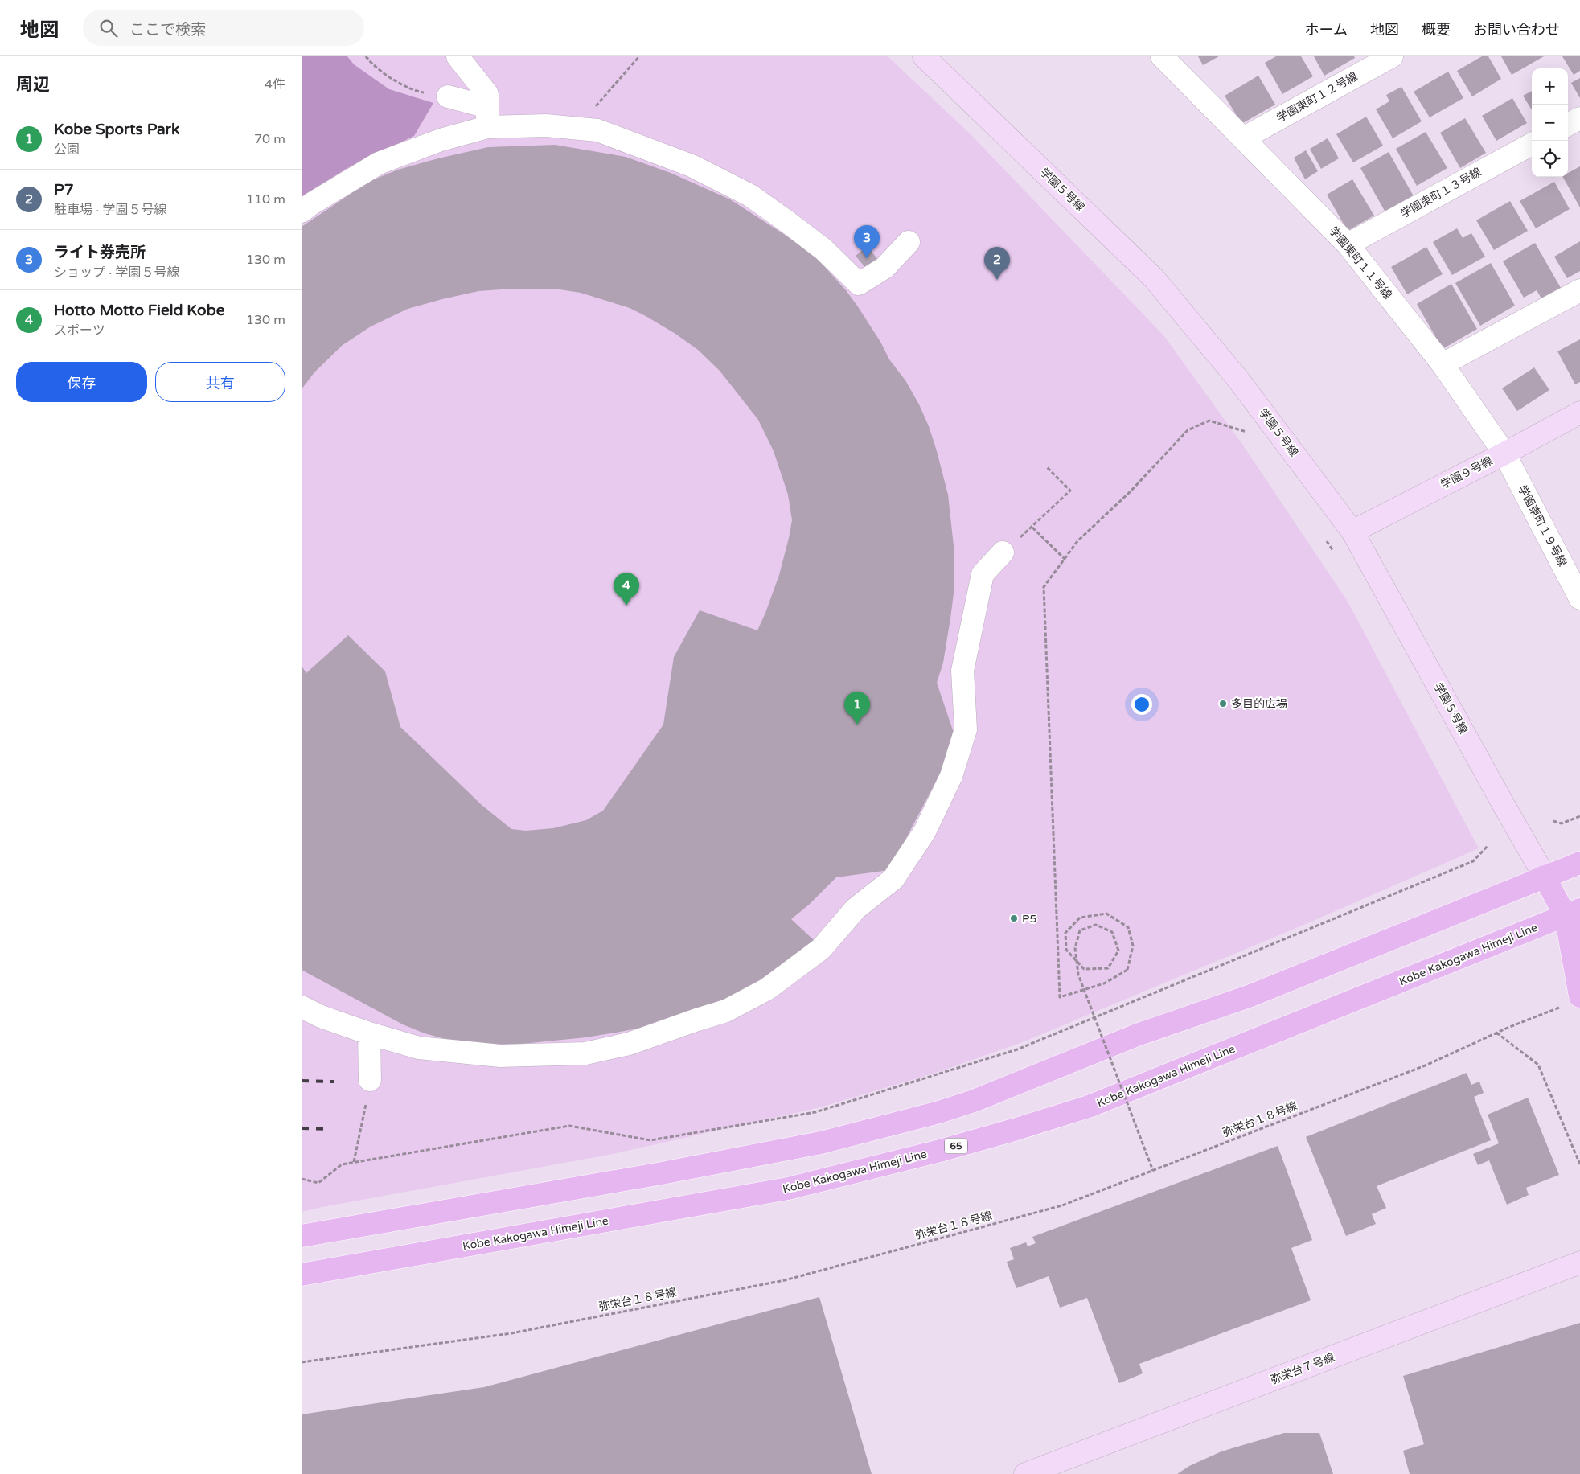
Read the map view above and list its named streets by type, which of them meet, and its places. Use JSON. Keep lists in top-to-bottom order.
{
  "streets": {
    "main road": ["Kobe Kakogawa Himeji Line", "65"],
    "street": [
      "学園東町１２号線",
      "学園５号線",
      "学園東町１３号線",
      "学園東町１１号線",
      "学園９号線",
      "学園東町１９号線",
      "弥栄台７号線"
    ],
    "path": ["弥栄台１８号線"]
  },
  "crossings": [
    ["学園東町１２号線", "学園東町１１号線"],
    ["学園５号線", "学園９号線"],
    ["学園東町１３号線", "学園東町１１号線"],
    ["学園東町１１号線", "学園９号線"],
    ["学園東町１１号線", "学園東町１９号線"],
    ["学園９号線", "学園東町１９号線"]
  ],
  "places": ["多目的広場", "P5"],
  "page": {
    "header": "地図",
    "search": "ここで検索",
    "nav": [
      "ホーム",
      "地図",
      "概要",
      "お問い合わせ"
    ],
    "heading": ["周辺", "4件"],
    "map_buttons": ["+", "−"],
    "list": [
      {
        "mark": "1",
        "name": "Kobe Sports Park",
        "note": "公園",
        "value": "70 m"
      },
      {
        "mark": "2",
        "name": "P7",
        "note": "駐車場 · 学園５号線",
        "value": "110 m"
      },
      {
        "mark": "3",
        "name": "ライト券売所",
        "note": "ショップ · 学園５号線",
        "value": "130 m"
      },
      {
        "mark": "4",
        "name": "Hotto Motto Field Kobe",
        "note": "スポーツ",
        "value": "130 m"
      }
    ],
    "pins": [
      "3",
      "2",
      "4",
      "1"
    ],
    "buttons": ["保存", "共有"]
  }
}
